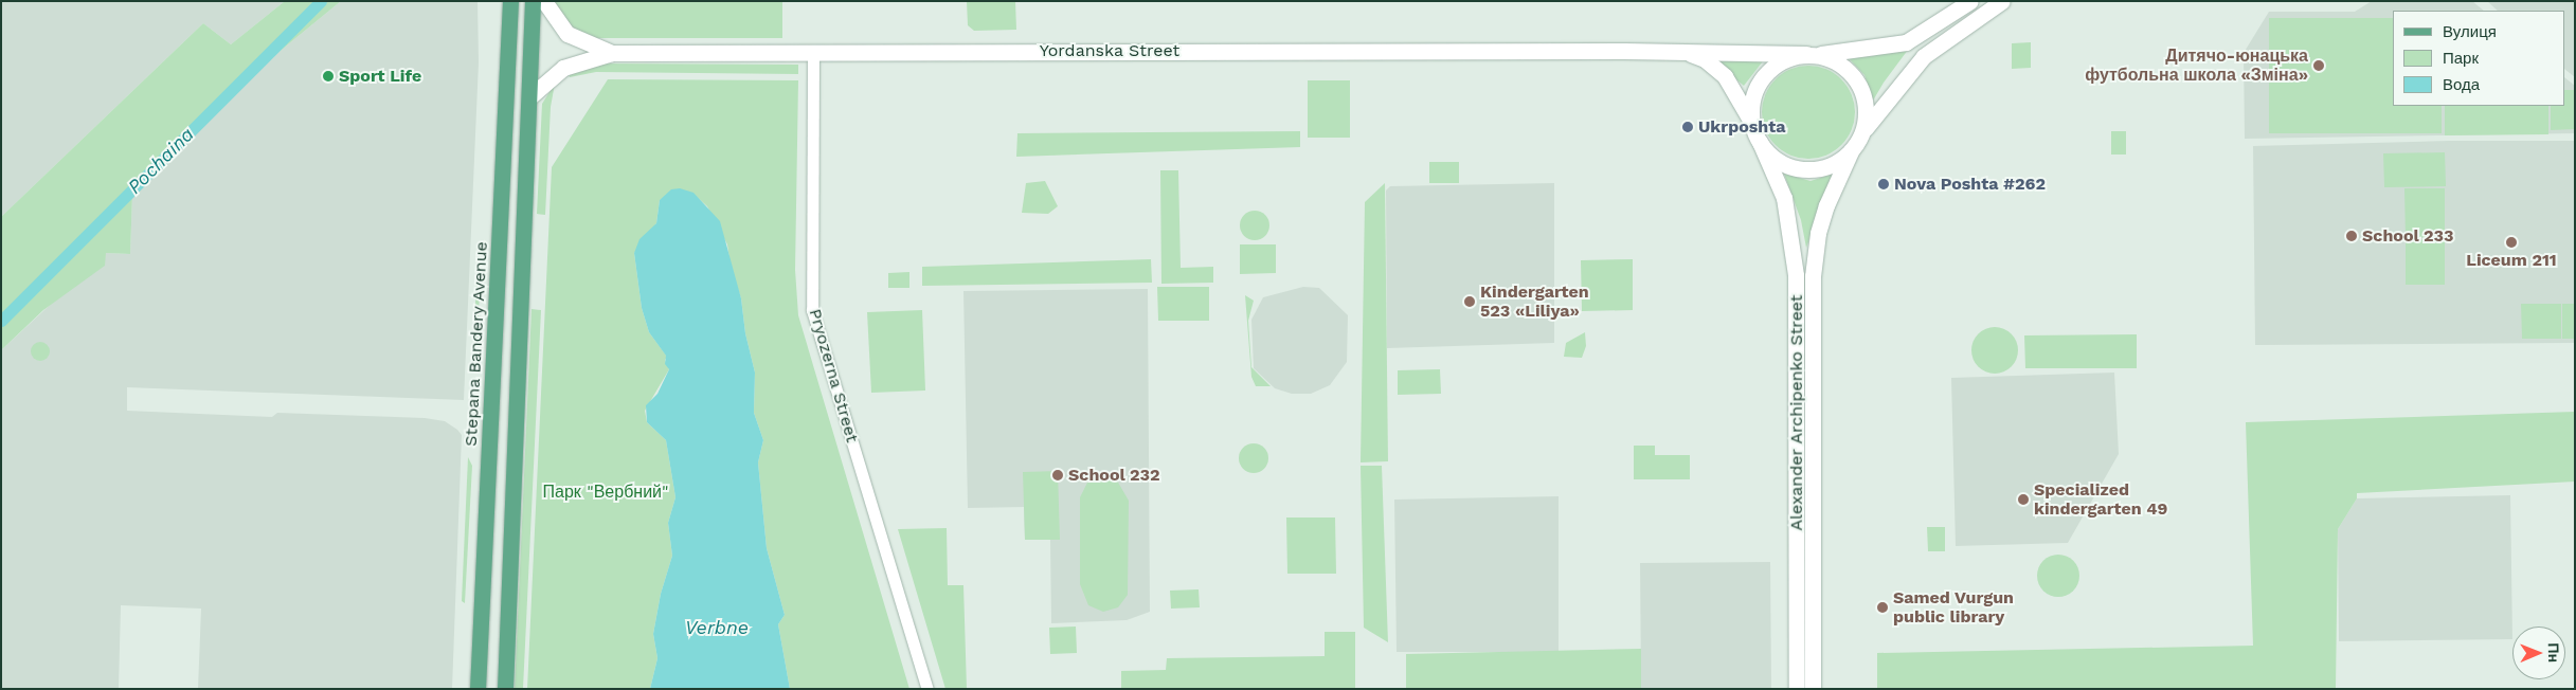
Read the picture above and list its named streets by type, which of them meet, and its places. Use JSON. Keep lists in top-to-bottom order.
{
  "streets": {
    "main road": ["Stepana Bandery Avenue", "Alexander Archipenko Street"],
    "street": ["Pryozerna Street"]
  },
  "water": ["Pochaina", "Verbne"],
  "parks": ["Парк \"Вербний\""],
  "places": [
    "Дитячо-юнацька футбольна школа «Зміна»",
    "Sport Life",
    "Ukrposhta",
    "Nova Poshta #262",
    "School 233",
    "Liceum 211",
    "Kindergarten 523 «Liliya»",
    "School 232",
    "Specialized kindergarten 49",
    "Samed Vurgun public library"
  ],
  "legend": ["Вулиця", "Парк", "Вода"],
  "north": "right"
}
